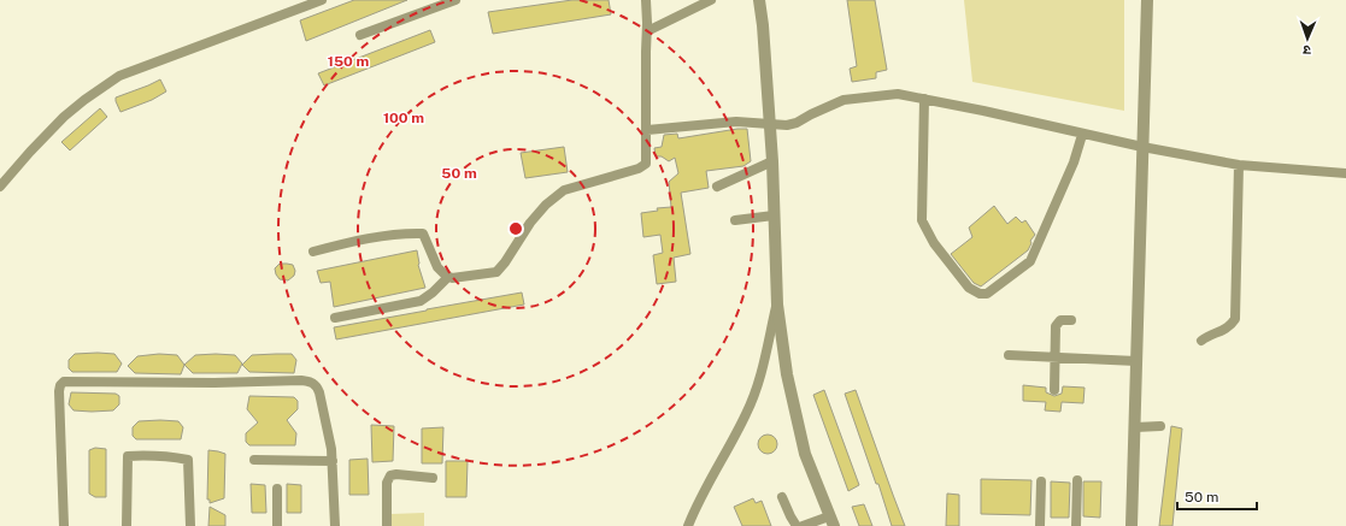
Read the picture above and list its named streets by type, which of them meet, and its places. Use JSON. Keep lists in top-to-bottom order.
{
  "scale_bar": "50 m",
  "north": "bottom",
  "rings": ["150 m", "100 m", "50 m"]
}
